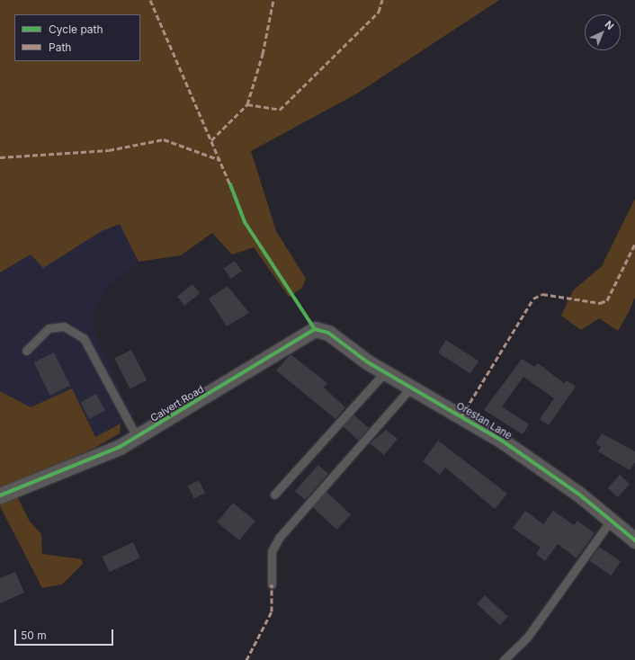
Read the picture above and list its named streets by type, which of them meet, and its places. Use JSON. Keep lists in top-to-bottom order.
{
  "streets": {
    "street": ["Calvert Road", "Orestan Lane"]
  },
  "crossings": [
    ["Calvert Road", "Orestan Lane"]
  ],
  "legend": ["Cycle path", "Path"],
  "scale_bar": "50 m",
  "north": "top right"
}
